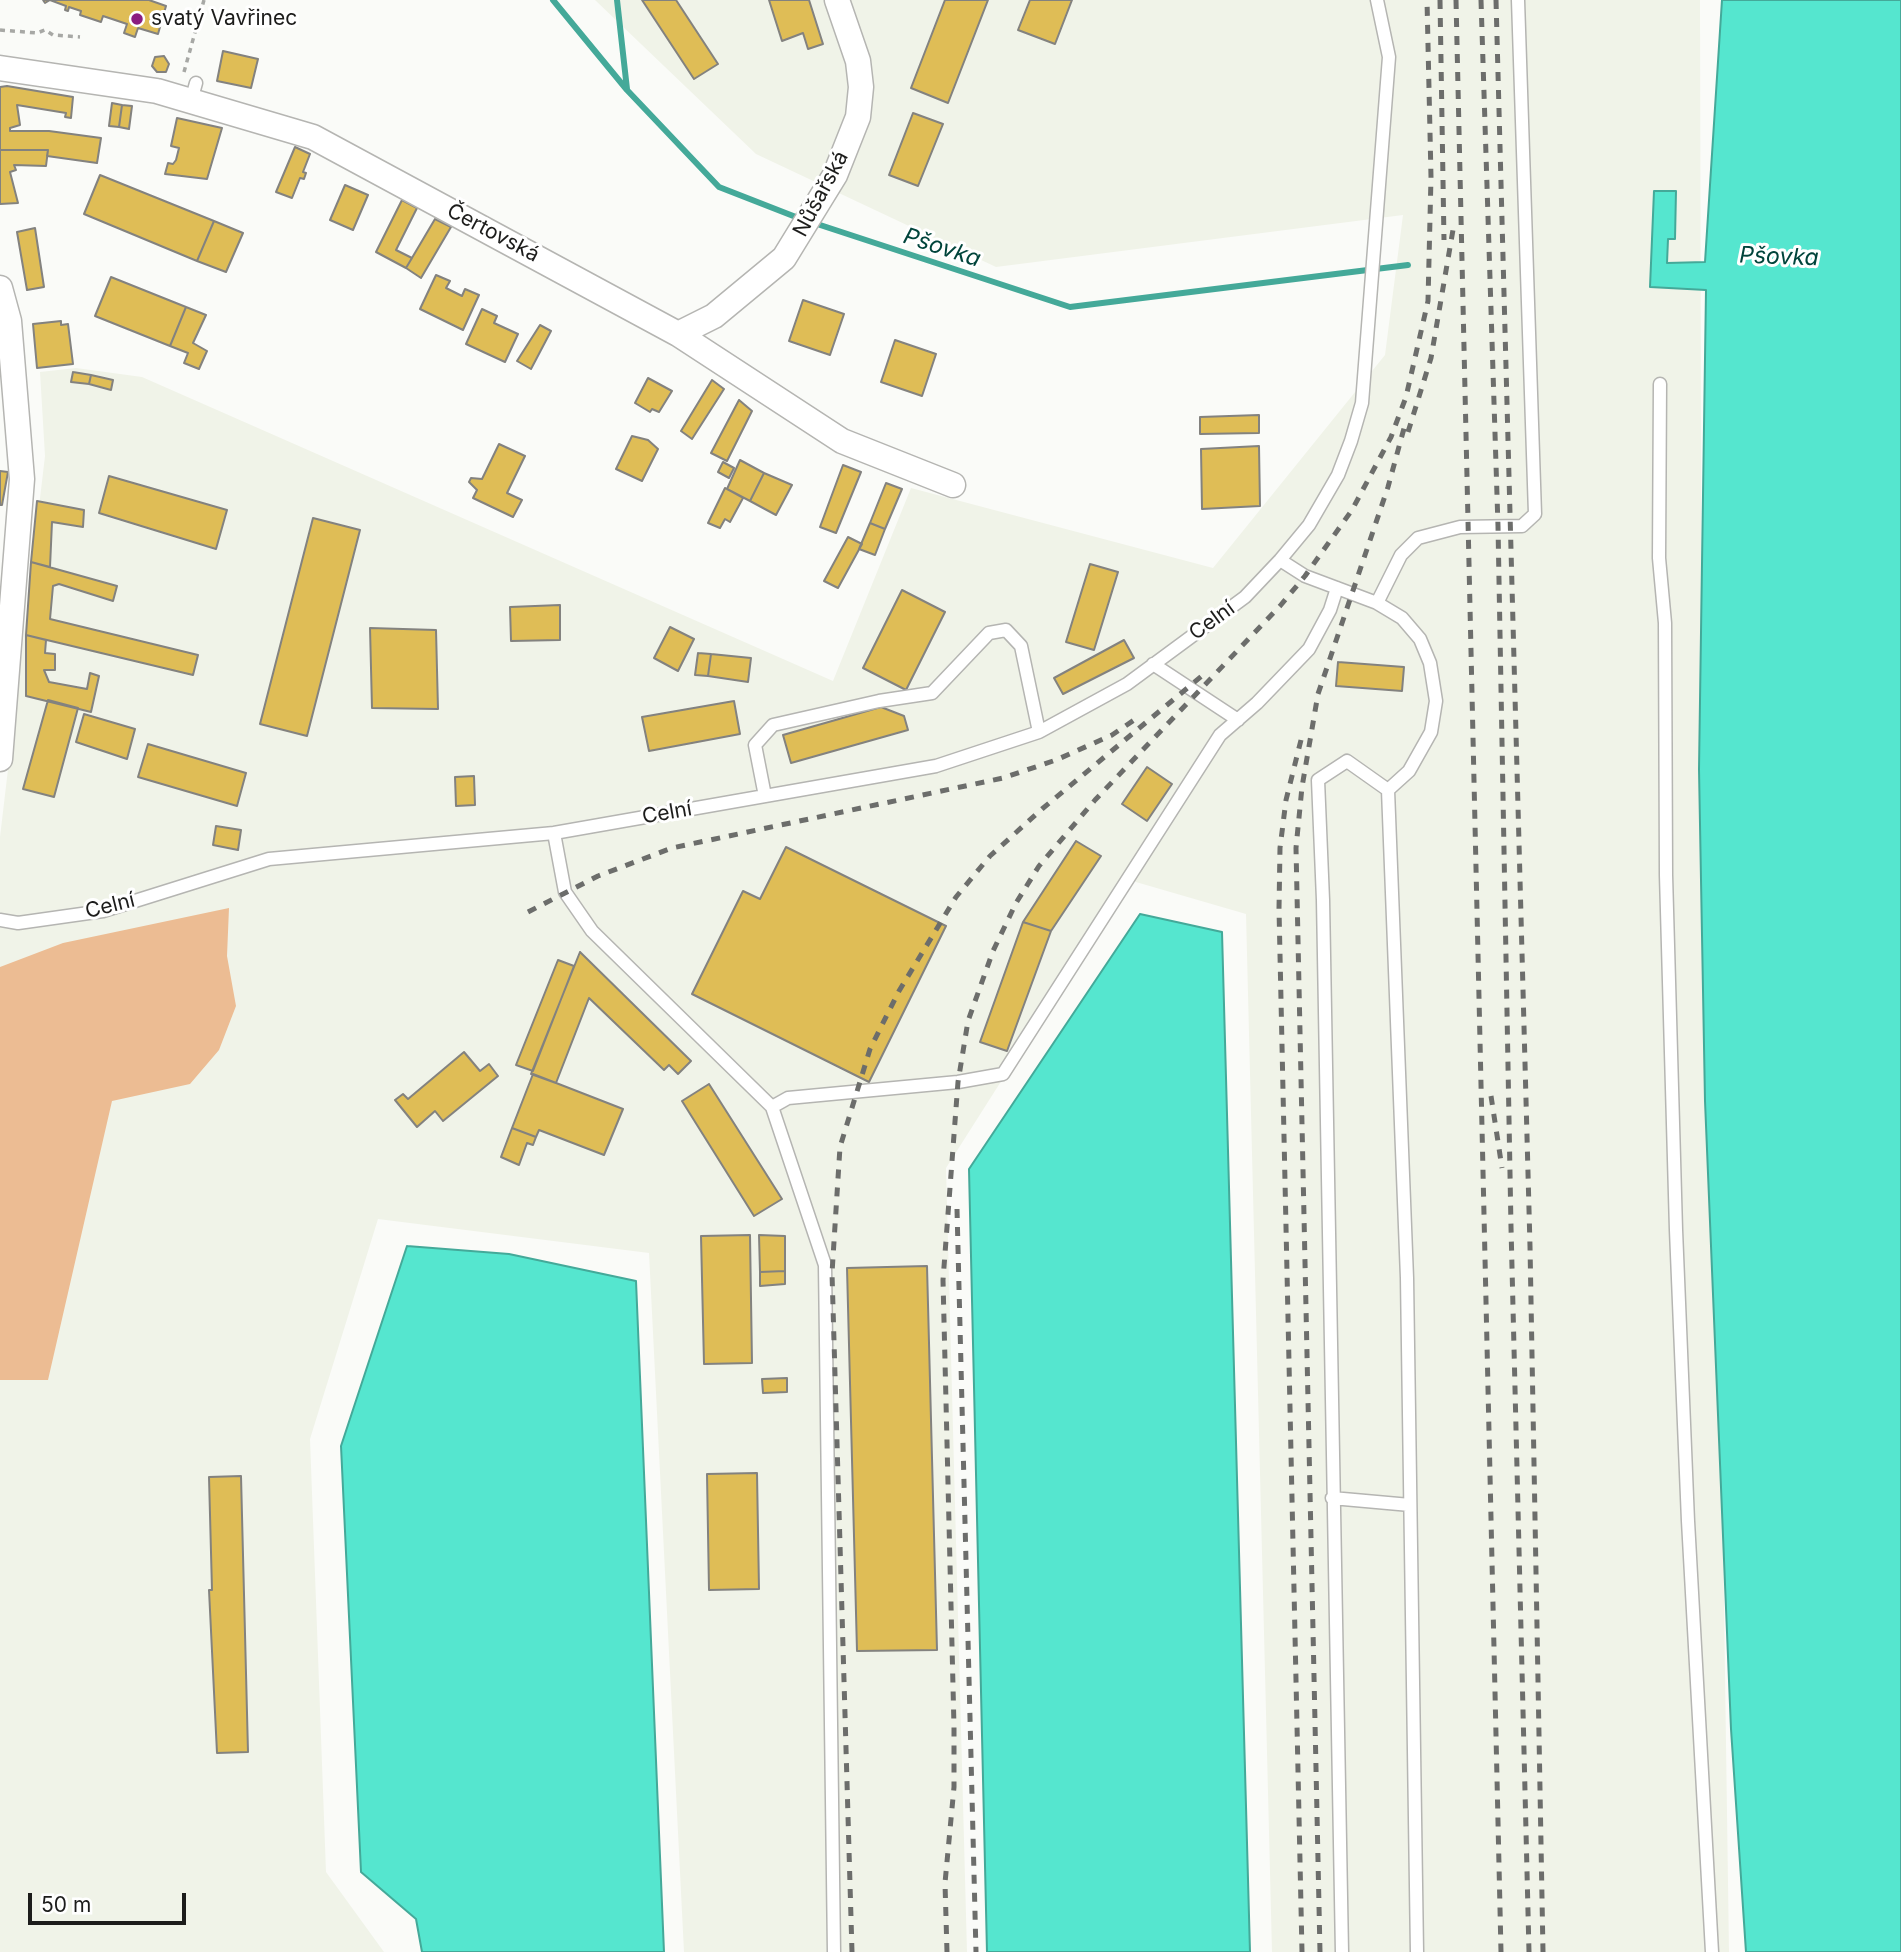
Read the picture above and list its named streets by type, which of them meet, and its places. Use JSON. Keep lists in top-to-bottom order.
{
  "streets": {
    "street": ["Nůšařská", "Čertovská"],
    "lane": ["Celní"]
  },
  "crossings": [
    ["Nůšařská", "Čertovská"]
  ],
  "water": ["Pšovka"],
  "places": ["svatý Vavřinec"],
  "scale_bar": "50 m"
}
